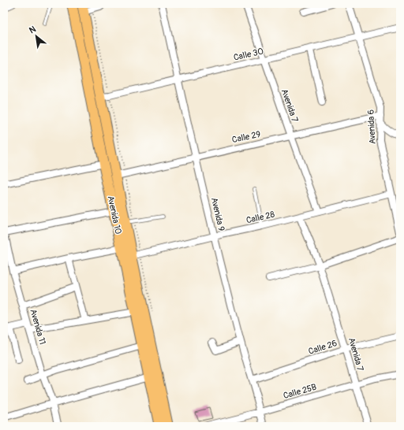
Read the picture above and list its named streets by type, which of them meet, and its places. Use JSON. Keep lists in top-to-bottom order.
{
  "streets": {
    "main road": ["Avenida 10"],
    "street": [
      "Calle 30",
      "Avenida 7",
      "Avenida 6",
      "Calle 29",
      "Avenida 9",
      "Calle 28",
      "Avenida 11",
      "Calle 26",
      "Calle 25B"
    ]
  },
  "crossings": [
    ["Calle 30", "Avenida 7"],
    ["Calle 30", "Avenida 6"],
    ["Calle 30", "Avenida 9"],
    ["Calle 30", "Avenida 10"],
    ["Avenida 7", "Calle 29"],
    ["Avenida 7", "Calle 28"],
    ["Avenida 7", "Calle 26"],
    ["Avenida 7", "Calle 25B"],
    ["Avenida 6", "Calle 29"],
    ["Avenida 6", "Calle 28"],
    ["Calle 29", "Avenida 9"],
    ["Calle 29", "Avenida 10"],
    ["Avenida 9", "Calle 28"],
    ["Avenida 9", "Calle 26"],
    ["Avenida 9", "Calle 25B"],
    ["Avenida 10", "Calle 28"]
  ],
  "north": "top left"
}
